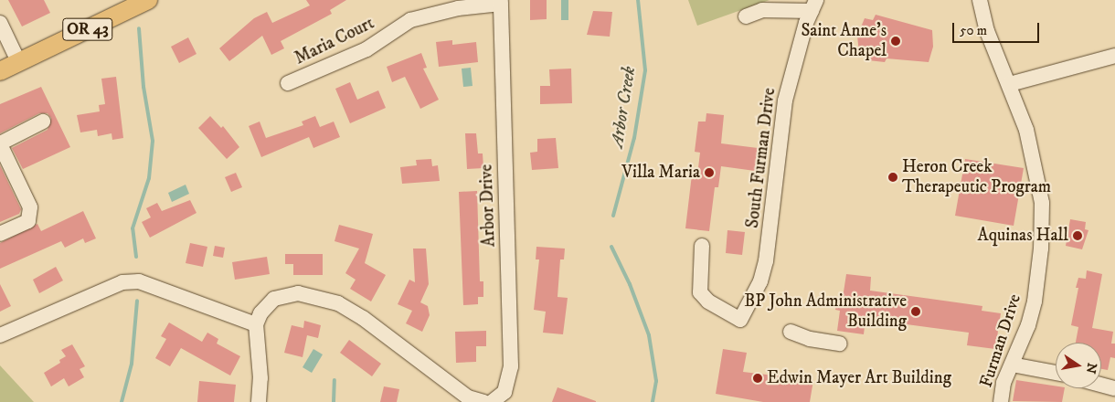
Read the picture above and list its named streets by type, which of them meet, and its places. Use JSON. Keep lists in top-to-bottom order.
{
  "streets": {
    "main road": ["OR 43"],
    "street": [
      "Maria Court",
      "South Furman Drive",
      "Arbor Drive",
      "Furman Drive"
    ]
  },
  "crossings": [
    ["Maria Court", "Arbor Drive"]
  ],
  "water": ["Arbor Creek"],
  "places": [
    "Saint Anne's Chapel",
    "Villa Maria",
    "Heron Creek Therapeutic Program",
    "Aquinas Hall",
    "BP John Administrative Building",
    "Edwin Mayer Art Building"
  ],
  "scale_bar": "50 m",
  "north": "right"
}
